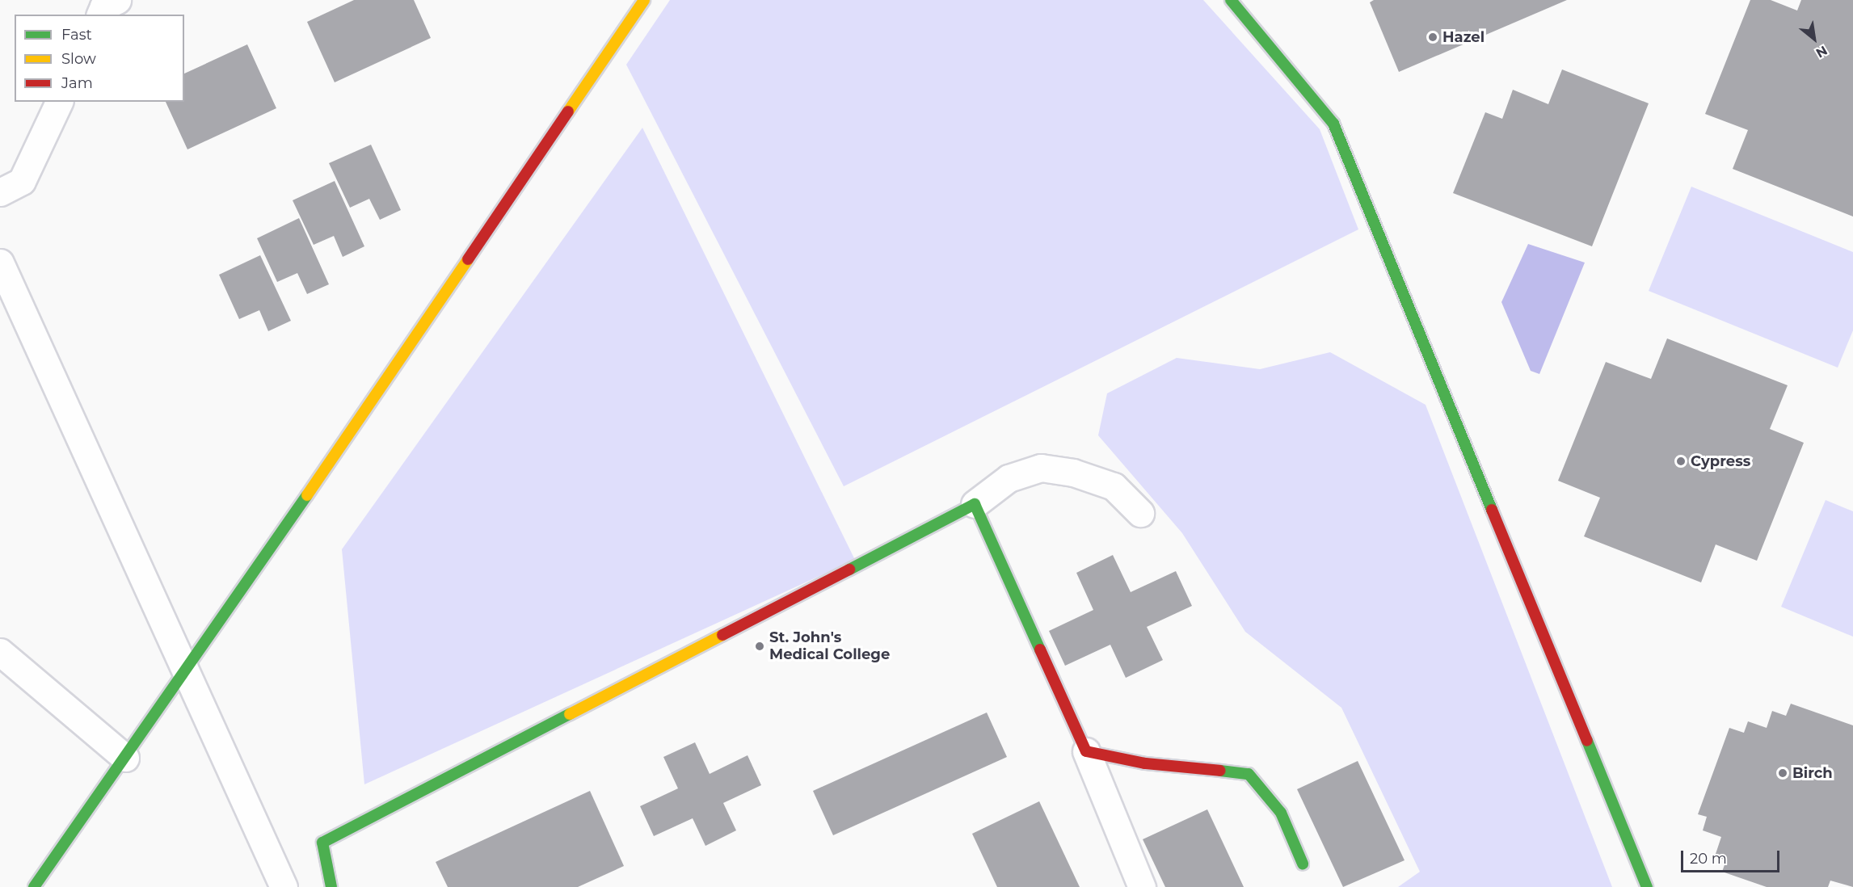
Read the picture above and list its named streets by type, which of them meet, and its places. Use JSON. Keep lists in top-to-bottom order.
{
  "places": [
    "Hazel",
    "Cypress",
    "St. John's Medical College",
    "Birch"
  ],
  "legend": ["Fast", "Slow", "Jam"],
  "scale_bar": "20 m",
  "north": "bottom right"
}
